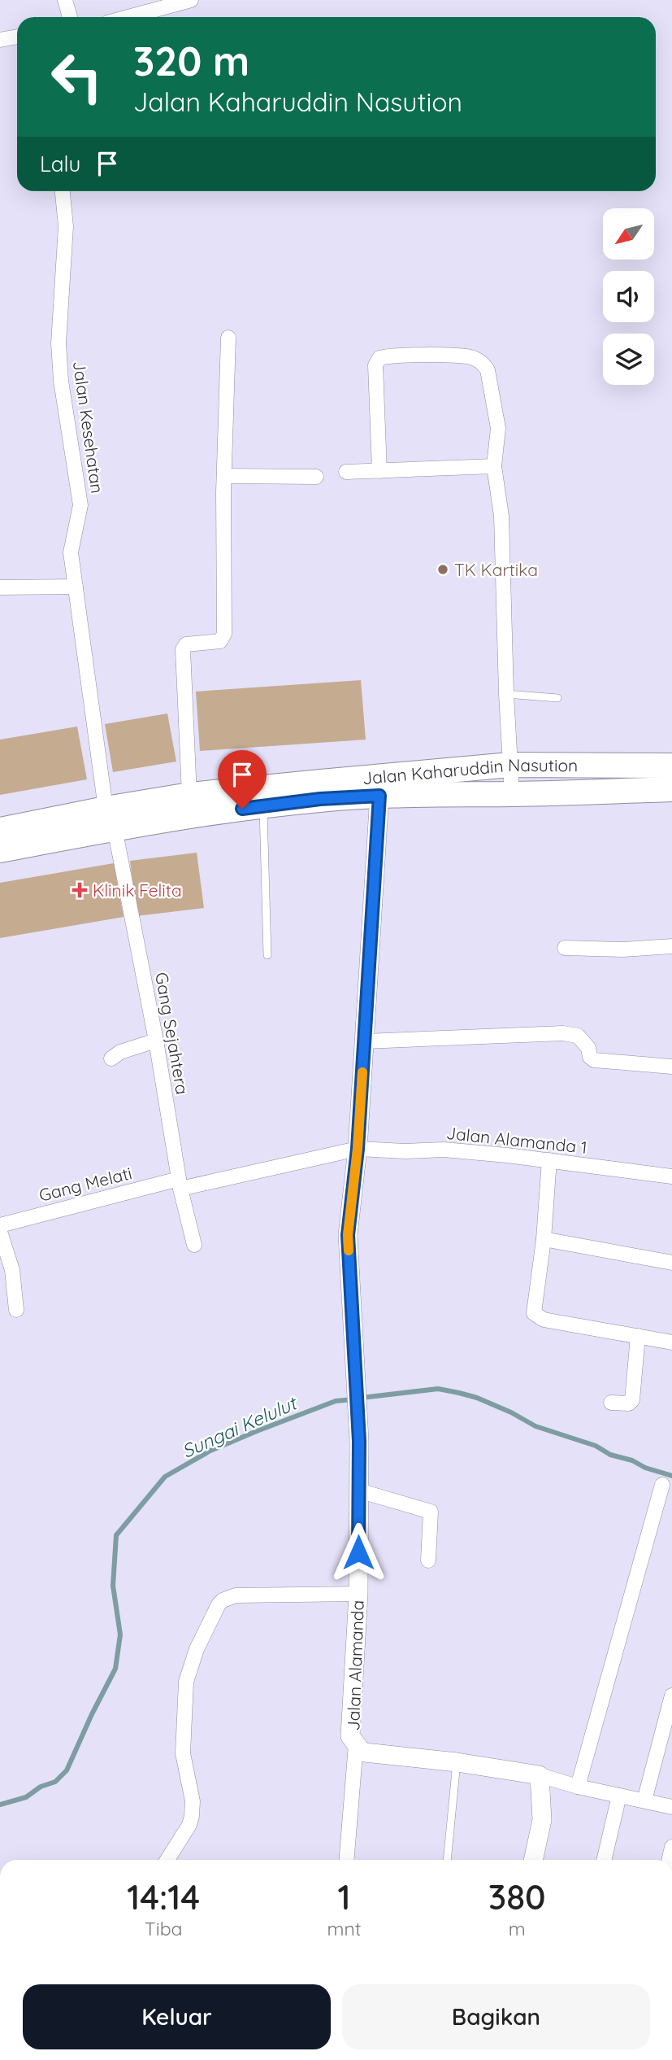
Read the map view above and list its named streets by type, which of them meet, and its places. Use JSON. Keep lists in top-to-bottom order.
{
  "streets": {
    "highway": ["Jalan Kaharuddin Nasution"],
    "street": [
      "Jalan Kesehatan",
      "Gang Sejahtera",
      "Jalan Alamanda 1",
      "Gang Melati",
      "Jalan Alamanda"
    ]
  },
  "crossings": [
    ["Jalan Kesehatan", "Jalan Kaharuddin Nasution"],
    ["Jalan Kesehatan", "Gang Sejahtera"],
    ["Jalan Kaharuddin Nasution", "Gang Sejahtera"],
    ["Jalan Kaharuddin Nasution", "Jalan Alamanda"],
    ["Gang Sejahtera", "Gang Melati"],
    ["Jalan Alamanda 1", "Gang Melati"],
    ["Jalan Alamanda 1", "Jalan Alamanda"],
    ["Gang Melati", "Jalan Alamanda"]
  ],
  "water": ["Sungai Kelulut"],
  "places": {
    "other": ["TK Kartika"],
    "health": ["Klinik Felita"]
  },
  "north": "bottom left",
  "page": {
    "turn": ["320 m", "Jalan Kaharuddin Nasution"],
    "then": "Lalu",
    "eta": [
      "14:14",
      "Tiba",
      "1",
      "mnt",
      "380",
      "m"
    ],
    "buttons": ["Keluar", "Bagikan"]
  }
}
